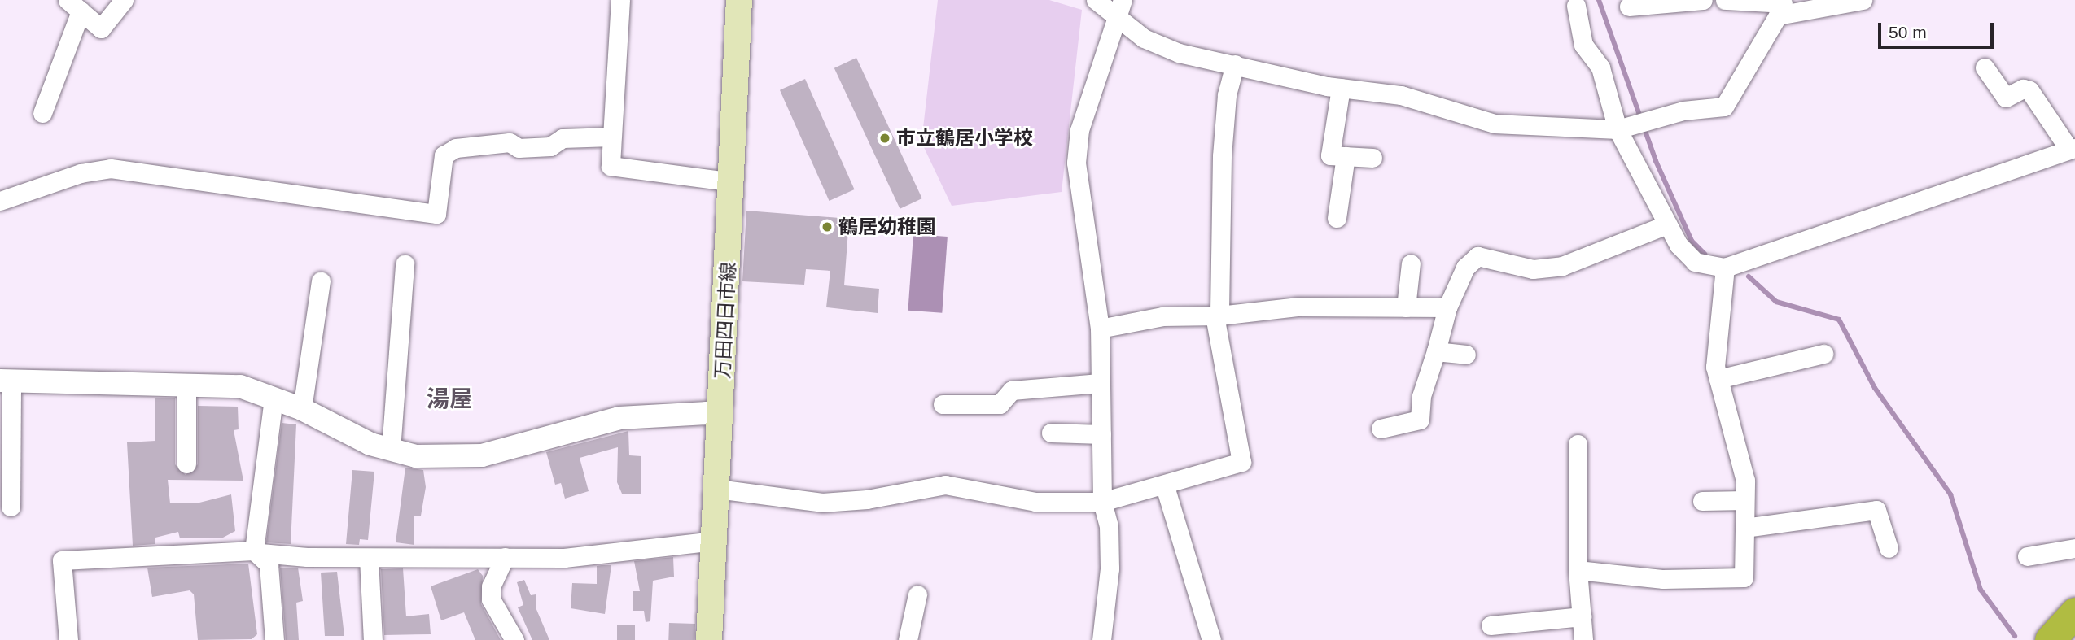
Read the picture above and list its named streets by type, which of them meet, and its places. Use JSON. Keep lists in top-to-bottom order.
{
  "streets": {
    "main road": ["万田四日市線"]
  },
  "districts": ["湯屋"],
  "places": ["市立鶴居小学校", "鶴居幼稚園"],
  "scale_bar": "50 m"
}
